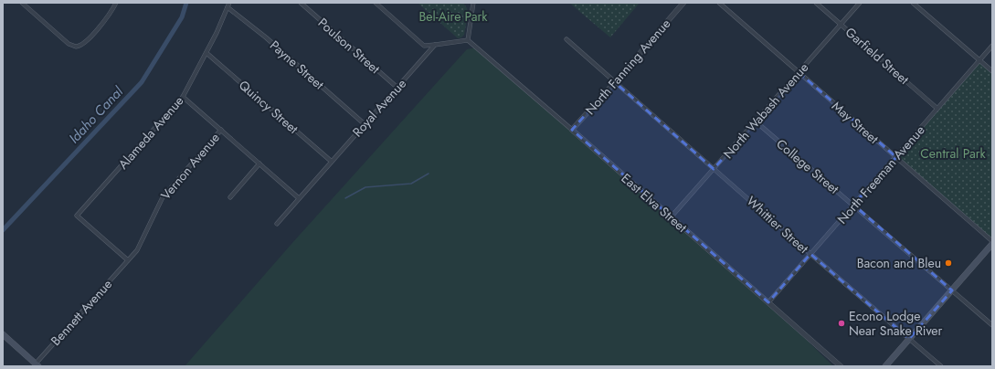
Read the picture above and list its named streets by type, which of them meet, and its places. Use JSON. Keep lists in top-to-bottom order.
{
  "streets": {
    "street": [
      "Poulson Street",
      "Garfield Street",
      "Payne Street",
      "North Fanning Avenue",
      "Quincy Street",
      "Royal Avenue",
      "North Wabash Avenue",
      "May Street",
      "Alameda Avenue",
      "Vernon Avenue",
      "College Street",
      "North Freeman Avenue",
      "East Elva Street",
      "Whittier Street",
      "Bennett Avenue"
    ]
  },
  "crossings": [
    ["Poulson Street", "Royal Avenue"],
    ["Garfield Street", "North Wabash Avenue"],
    ["Garfield Street", "North Freeman Avenue"],
    ["Payne Street", "Royal Avenue"],
    ["Payne Street", "Alameda Avenue"],
    ["North Fanning Avenue", "East Elva Street"],
    ["North Fanning Avenue", "Whittier Street"],
    ["Quincy Street", "Royal Avenue"],
    ["Quincy Street", "Alameda Avenue"],
    ["North Wabash Avenue", "May Street"],
    ["North Wabash Avenue", "College Street"],
    ["North Wabash Avenue", "East Elva Street"],
    ["North Wabash Avenue", "Whittier Street"],
    ["May Street", "North Freeman Avenue"],
    ["Alameda Avenue", "Vernon Avenue"],
    ["Alameda Avenue", "Bennett Avenue"],
    ["Vernon Avenue", "Bennett Avenue"],
    ["College Street", "North Freeman Avenue"],
    ["North Freeman Avenue", "East Elva Street"],
    ["North Freeman Avenue", "Whittier Street"]
  ],
  "water": ["Idaho Canal"],
  "parks": ["Bel-Aire Park", "Central Park"],
  "places": ["Bacon and Bleu", "Econo Lodge Near Snake River"]
}
